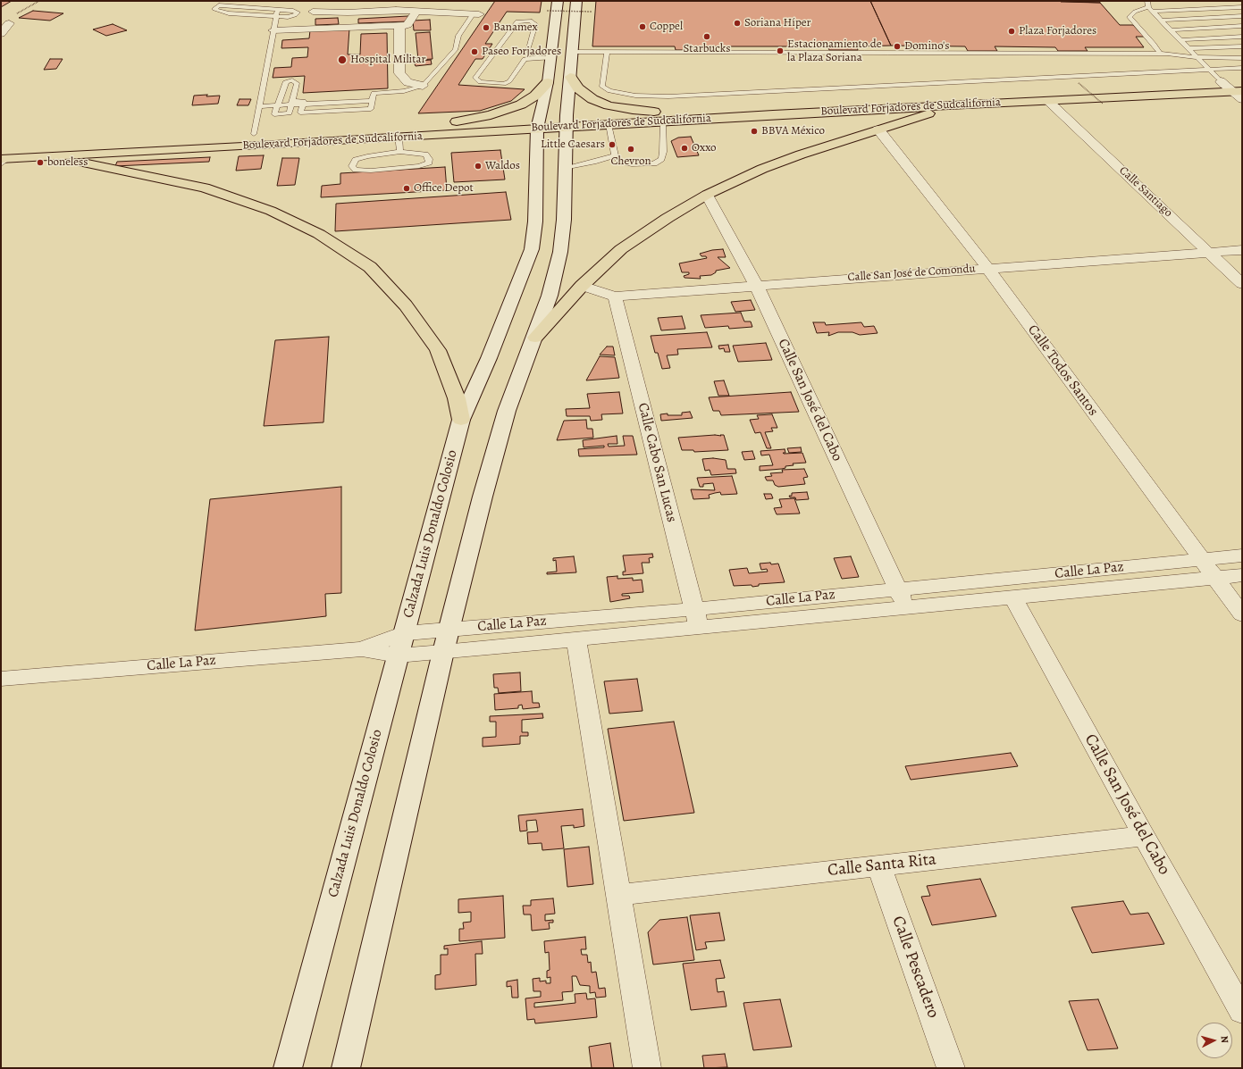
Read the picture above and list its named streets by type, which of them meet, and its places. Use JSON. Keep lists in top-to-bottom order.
{
  "streets": {
    "main road": ["Boulevard Forjadores de Sudcalifornia", "Calzada Luis Donaldo Colosio"],
    "street": [
      "Calle Santiago",
      "Calle San José de Comondu",
      "Calle Todos Santos",
      "Calle San José del Cabo",
      "Calle Cabo San Lucas",
      "Calle La Paz",
      "Calle Santa Rita",
      "Calle Pescadero"
    ]
  },
  "crossings": [
    ["Boulevard Forjadores de Sudcalifornia", "Calle Santiago"],
    ["Boulevard Forjadores de Sudcalifornia", "Calzada Luis Donaldo Colosio"],
    ["Calle Santiago", "Calle San José de Comondu"],
    ["Calle San José de Comondu", "Calle Todos Santos"],
    ["Calle San José de Comondu", "Calle San José del Cabo"],
    ["Calle San José de Comondu", "Calle Cabo San Lucas"],
    ["Calle Todos Santos", "Calle La Paz"],
    ["Calle San José del Cabo", "Calle La Paz"],
    ["Calle San José del Cabo", "Calle Santa Rita"],
    ["Calle Cabo San Lucas", "Calle La Paz"],
    ["Calzada Luis Donaldo Colosio", "Calle La Paz"],
    ["Calle Santa Rita", "Calle Pescadero"]
  ],
  "places": [
    "Soriana Híper",
    "Coppel",
    "Banamex",
    "Plaza Forjadores",
    "Starbucks",
    "Domino's",
    "Estacionamiento de la Plaza Soriana",
    "Paseo Forjadores",
    "Hospital Militar",
    "BBVA México",
    "Little Caesars",
    "Oxxo",
    "Chevron",
    "boneless",
    "Waldos",
    "Office Depot"
  ],
  "north": "right"
}
